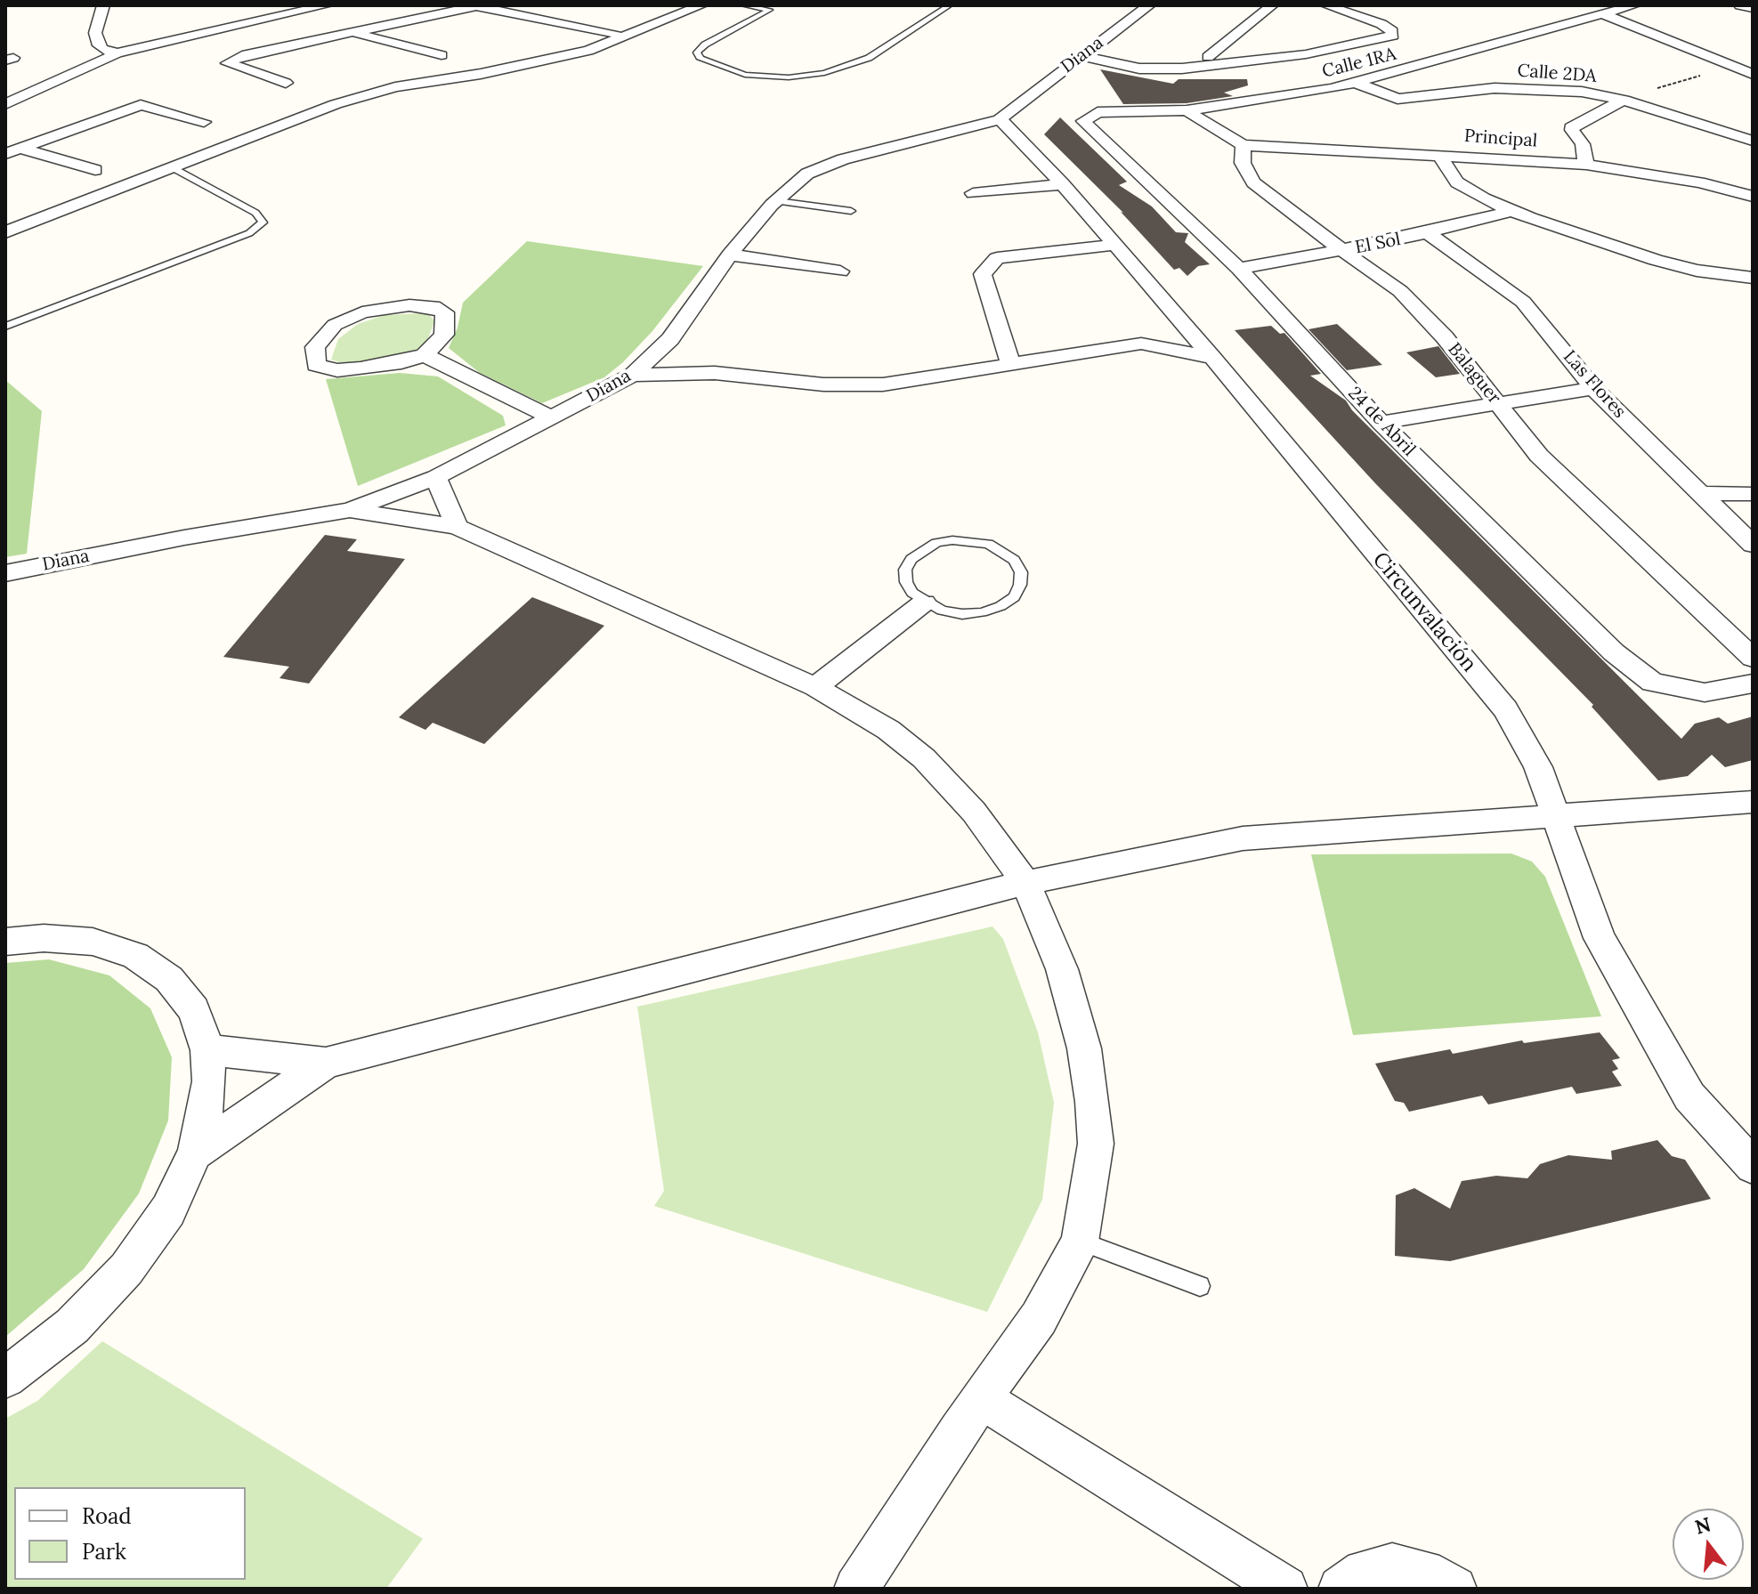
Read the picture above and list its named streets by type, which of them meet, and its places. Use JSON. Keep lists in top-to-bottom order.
{
  "streets": {
    "street": [
      "Diana",
      "Calle 1RA",
      "Calle 2DA",
      "Principal",
      "El Sol",
      "Balaguer",
      "Las Flores",
      "24 de Abril",
      "Circunvalación"
    ]
  },
  "crossings": [
    ["Diana", "Circunvalación"],
    ["Calle 1RA", "Calle 2DA"],
    ["Calle 1RA", "24 de Abril"],
    ["Principal", "Balaguer"],
    ["El Sol", "Balaguer"],
    ["El Sol", "Las Flores"],
    ["El Sol", "24 de Abril"]
  ],
  "legend": ["Road", "Park"],
  "north": "top"
}
